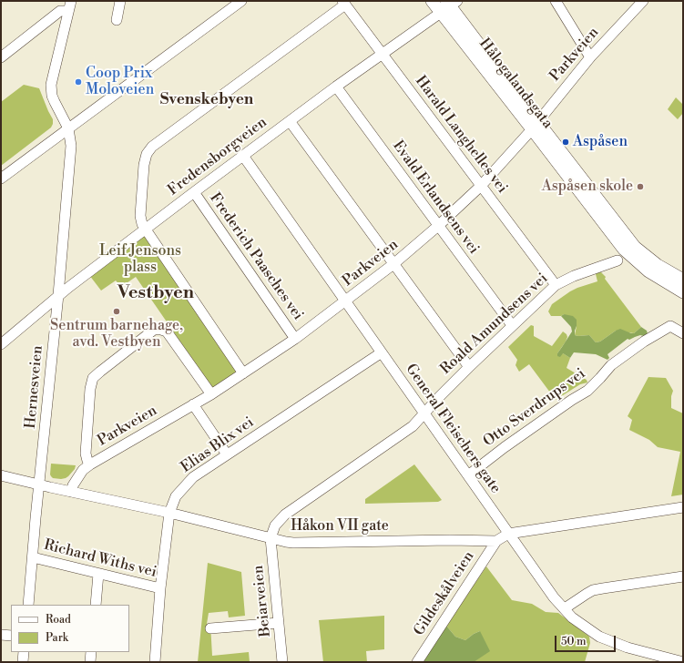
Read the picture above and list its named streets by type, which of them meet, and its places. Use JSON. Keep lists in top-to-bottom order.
{
  "streets": {
    "street": [
      "Parkveien",
      "Hålogalandsgata",
      "Harald Langhelles vei",
      "Fredensborgveien",
      "Evald Erlandsens vei",
      "Frederich Paasches vei",
      "Roald Amundsens vei",
      "Hernesveien",
      "Otto Sverdrups vei",
      "General Fleischers gate",
      "Elias Blix vei",
      "Håkon VII gate",
      "Richard Withs vei",
      "Gildeskålveien",
      "Beiarveien"
    ]
  },
  "crossings": [
    ["Parkveien", "Hålogalandsgata"],
    ["Parkveien", "Harald Langhelles vei"],
    ["Parkveien", "Evald Erlandsens vei"],
    ["Parkveien", "Frederich Paasches vei"],
    ["Parkveien", "General Fleischers gate"],
    ["Parkveien", "Håkon VII gate"],
    ["Hålogalandsgata", "Fredensborgveien"],
    ["Harald Langhelles vei", "Fredensborgveien"],
    ["Harald Langhelles vei", "Roald Amundsens vei"],
    ["Fredensborgveien", "Evald Erlandsens vei"],
    ["Fredensborgveien", "Frederich Paasches vei"],
    ["Fredensborgveien", "Hernesveien"],
    ["Fredensborgveien", "General Fleischers gate"],
    ["Evald Erlandsens vei", "Roald Amundsens vei"],
    ["Roald Amundsens vei", "General Fleischers gate"],
    ["Roald Amundsens vei", "Håkon VII gate"],
    ["Roald Amundsens vei", "Beiarveien"],
    ["Hernesveien", "Håkon VII gate"],
    ["Hernesveien", "Richard Withs vei"],
    ["Otto Sverdrups vei", "General Fleischers gate"],
    ["General Fleischers gate", "Elias Blix vei"],
    ["Elias Blix vei", "Håkon VII gate"],
    ["Elias Blix vei", "Richard Withs vei"],
    ["Håkon VII gate", "Gildeskålveien"],
    ["Håkon VII gate", "Beiarveien"]
  ],
  "districts": ["Svenskebyen", "Vestbyen"],
  "parks": ["Leif Jensons plass"],
  "places": [
    "Coop Prix Moloveien",
    "Aspåsen",
    "Aspåsen skole",
    "Sentrum barnehage, avd. Vestbyen"
  ],
  "legend": ["Road", "Park"],
  "scale_bar": "50 m"
}
